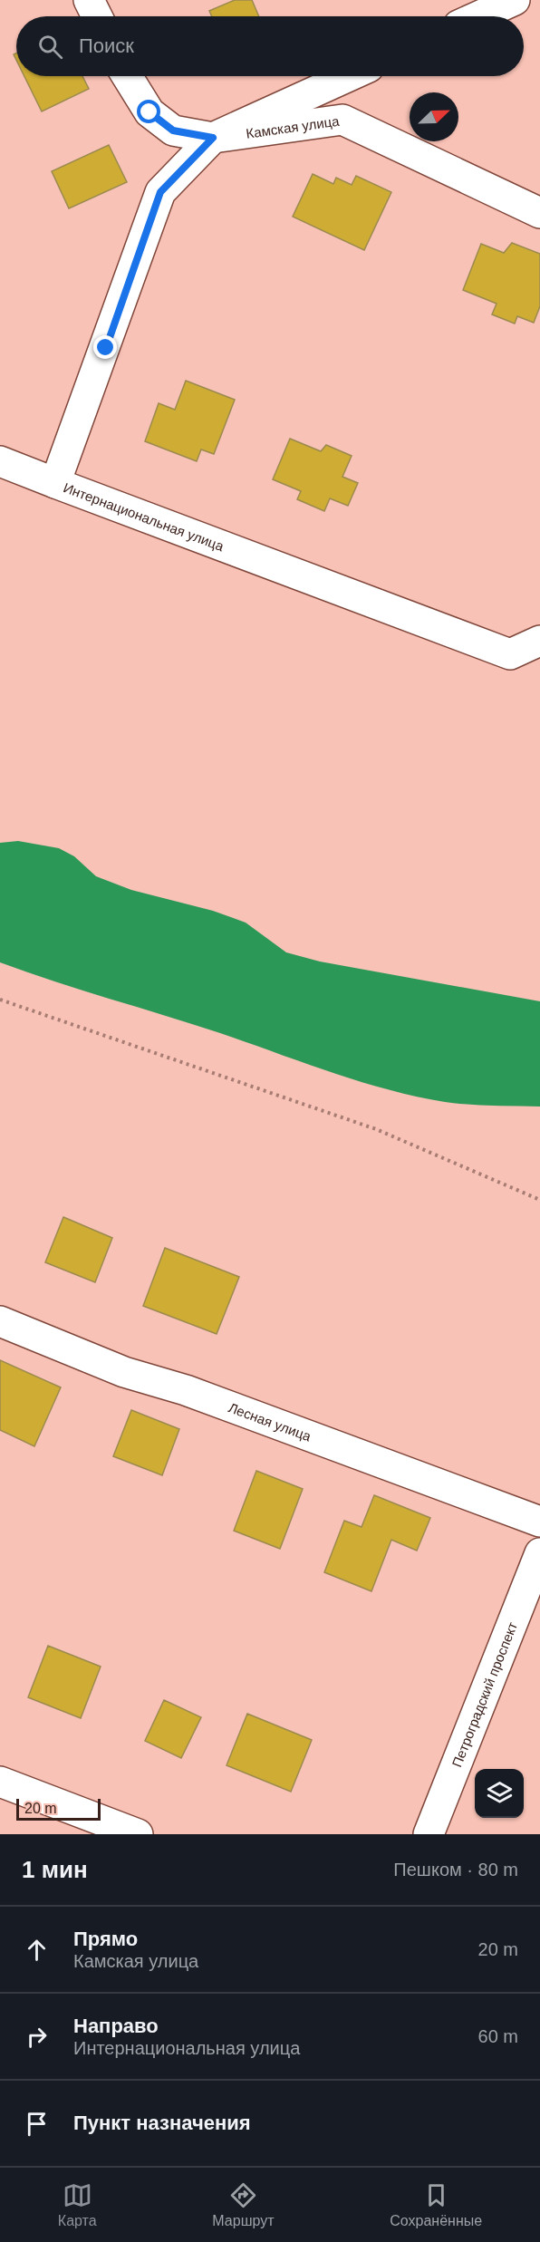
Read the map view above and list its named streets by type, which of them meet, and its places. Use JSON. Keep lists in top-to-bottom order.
{
  "streets": {
    "street": [
      "Камская улица",
      "Интернациональная улица",
      "Лесная улица",
      "Петроградский проспект"
    ]
  },
  "crossings": [
    ["Камская улица", "Интернациональная улица"]
  ],
  "scale_bar": "20 m",
  "north": "top right",
  "page": {
    "search": "Поиск",
    "scale": "20 m",
    "heading": ["1 мин", "Пешком · 80 m"],
    "list": [
      ["Прямо", "Камская улица", "20 m"],
      ["Направо", "Интернациональная улица", "60 m"],
      "Пункт назначения"
    ],
    "nav": ["Карта", "Маршрут", "Сохранённые"]
  }
}
